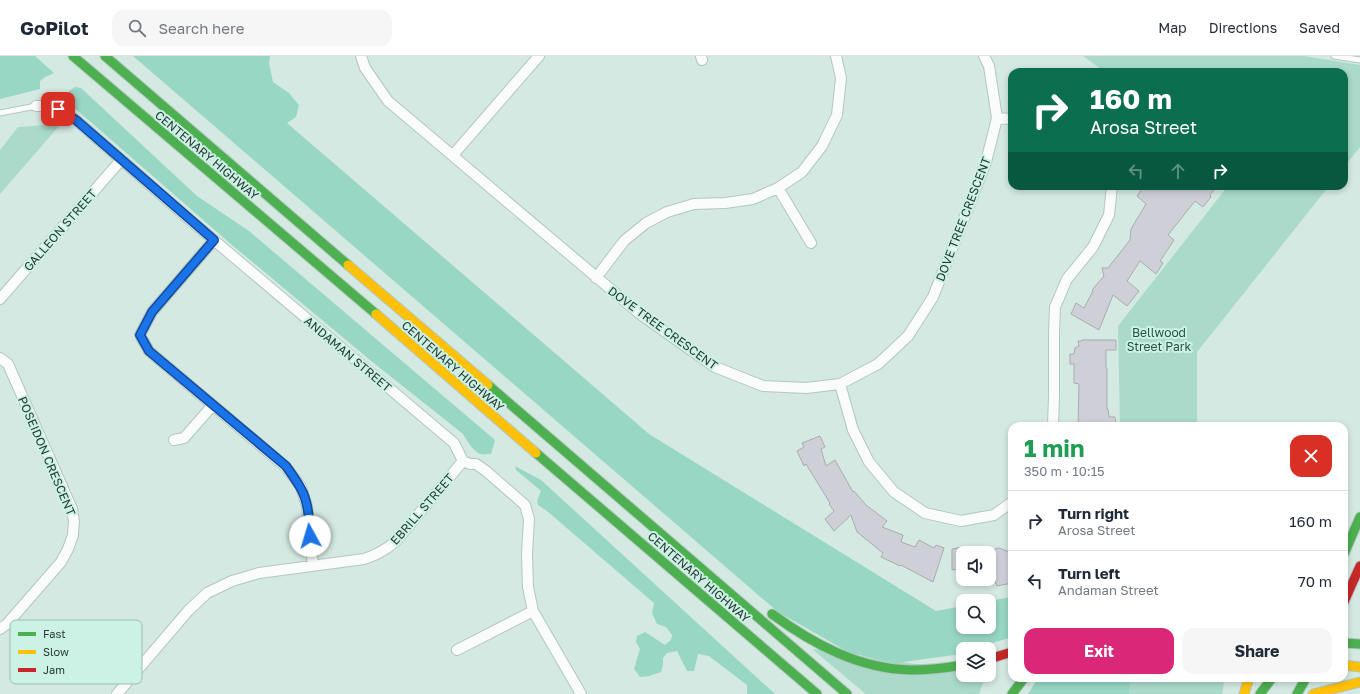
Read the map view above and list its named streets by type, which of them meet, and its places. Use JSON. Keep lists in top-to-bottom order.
{
  "streets": {
    "main road": ["CENTENARY HIGHWAY"],
    "street": [
      "DOVE TREE CRESCENT",
      "GALLEON STREET",
      "ANDAMAN STREET",
      "POSEIDON CRESCENT",
      "EBRILL STREET"
    ]
  },
  "crossings": [
    ["GALLEON STREET", "ANDAMAN STREET"],
    ["ANDAMAN STREET", "EBRILL STREET"]
  ],
  "parks": ["Bellwood Street Park"],
  "legend": ["Fast", "Slow", "Jam"],
  "page": {
    "header": "GoPilot",
    "search": "Search here",
    "nav": ["Map", "Directions", "Saved"],
    "turn": ["160 m", "Arosa Street"],
    "heading": ["1 min", "350 m · 10:15"],
    "list": [
      {
        "name": "Turn right",
        "note": "Arosa Street",
        "value": "160 m"
      },
      {
        "name": "Turn left",
        "note": "Andaman Street",
        "value": "70 m"
      }
    ],
    "buttons": ["Exit", "Share"]
  }
}
